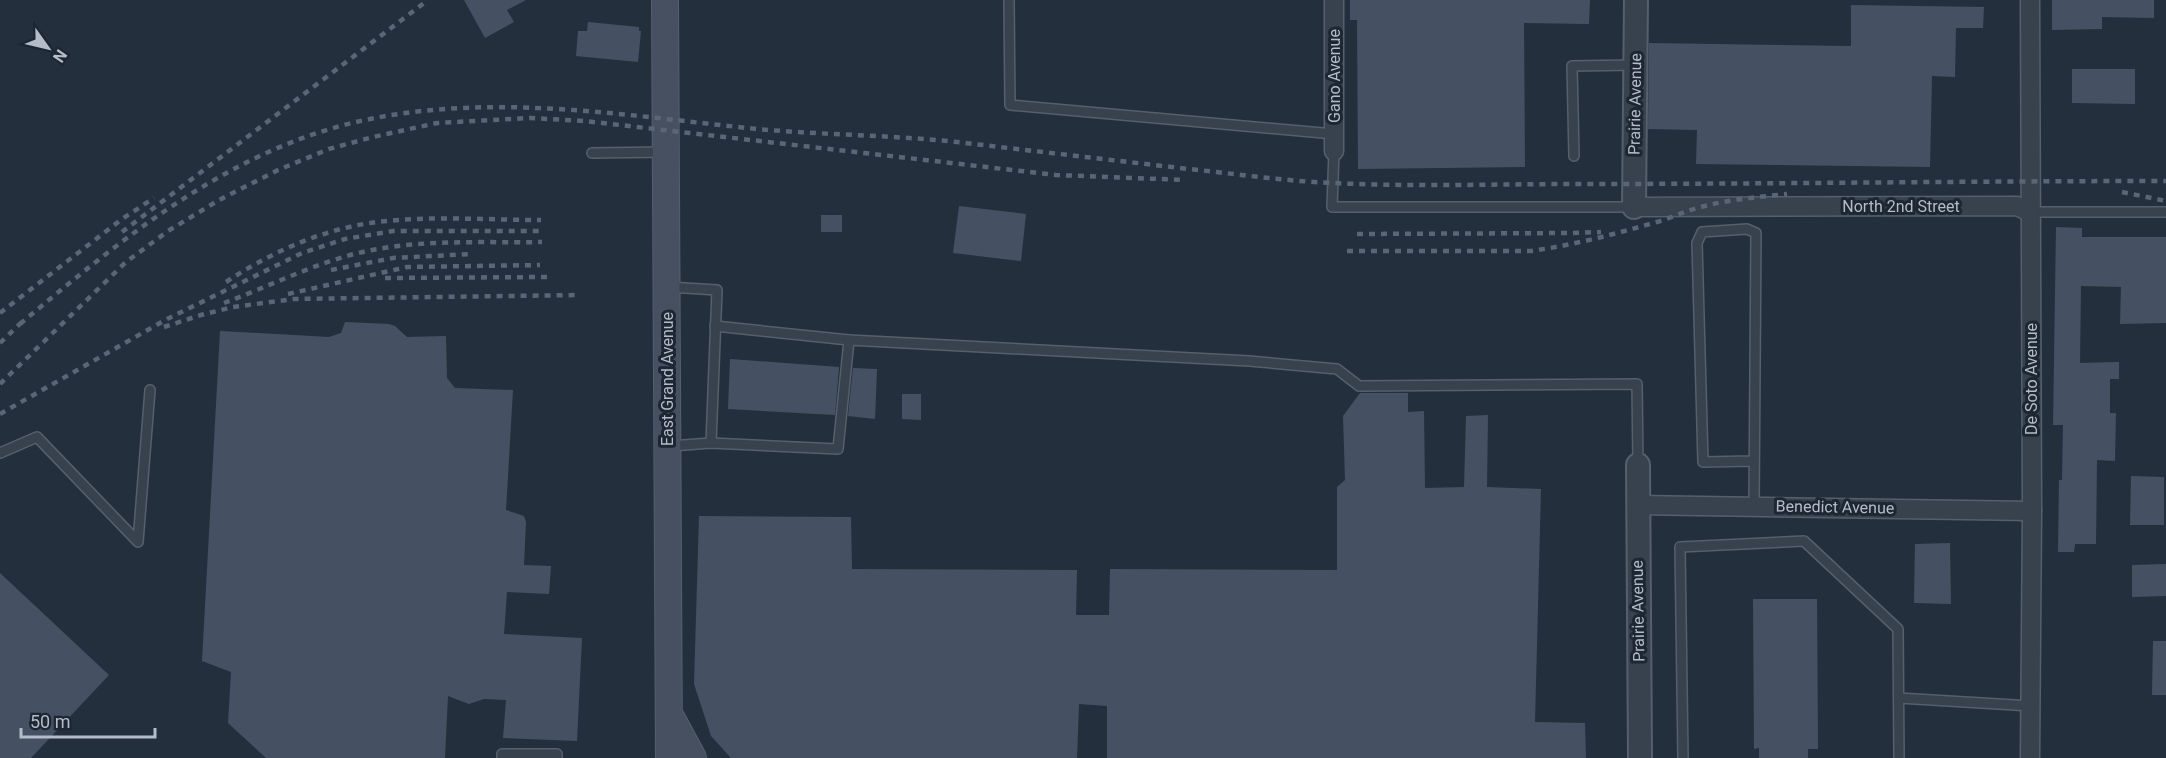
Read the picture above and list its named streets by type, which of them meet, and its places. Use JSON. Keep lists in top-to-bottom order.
{
  "streets": {
    "main road": ["East Grand Avenue"],
    "street": [
      "Gano Avenue",
      "Prairie Avenue",
      "North 2nd Street",
      "De Soto Avenue",
      "Benedict Avenue"
    ]
  },
  "crossings": [
    ["Prairie Avenue", "North 2nd Street"],
    ["Prairie Avenue", "Benedict Avenue"],
    ["North 2nd Street", "De Soto Avenue"],
    ["De Soto Avenue", "Benedict Avenue"]
  ],
  "scale_bar": "50 m",
  "north": "bottom right"
}
